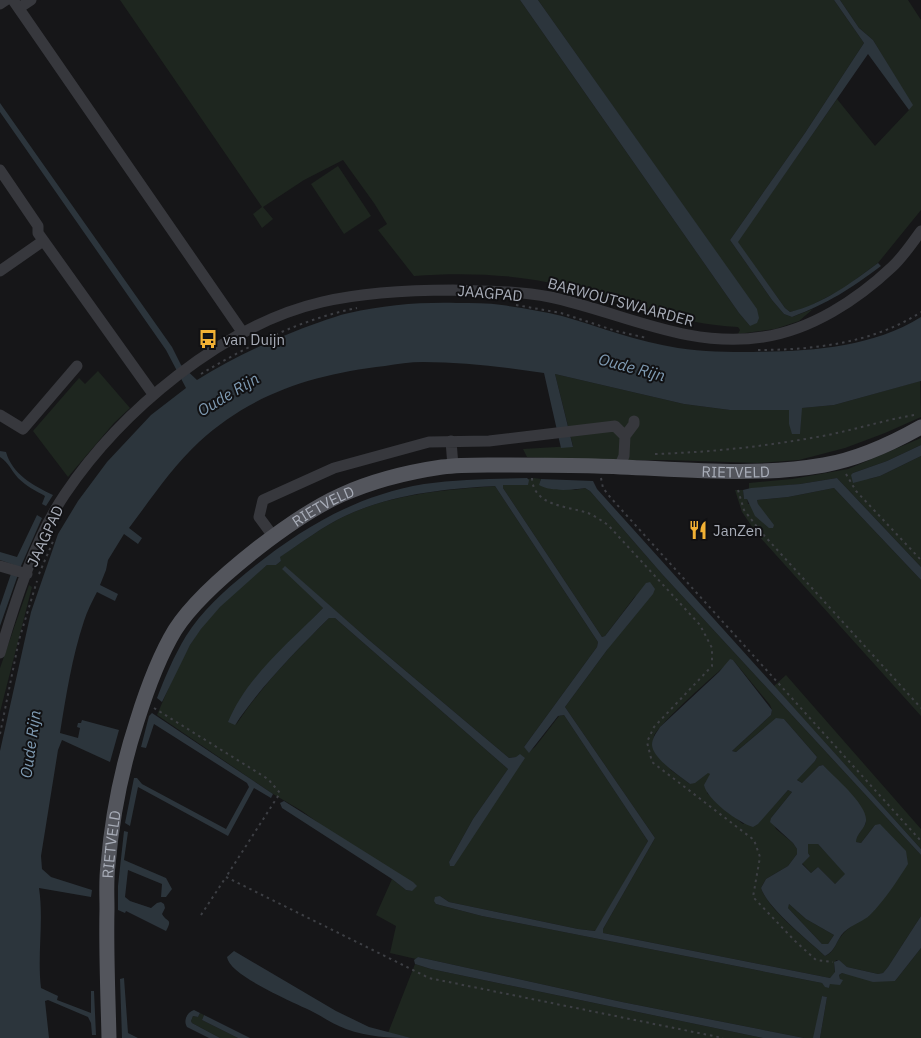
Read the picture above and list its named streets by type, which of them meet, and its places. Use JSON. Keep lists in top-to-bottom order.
{
  "streets": {
    "main road": ["RIETVELD"],
    "street": ["BARWOUTSWAARDER"],
    "path": ["JAAGPAD"]
  },
  "water": ["Oude Rijn"],
  "places": {
    "bus stop": ["van Duijn"],
    "restaurant": ["JanZen"]
  }
}
